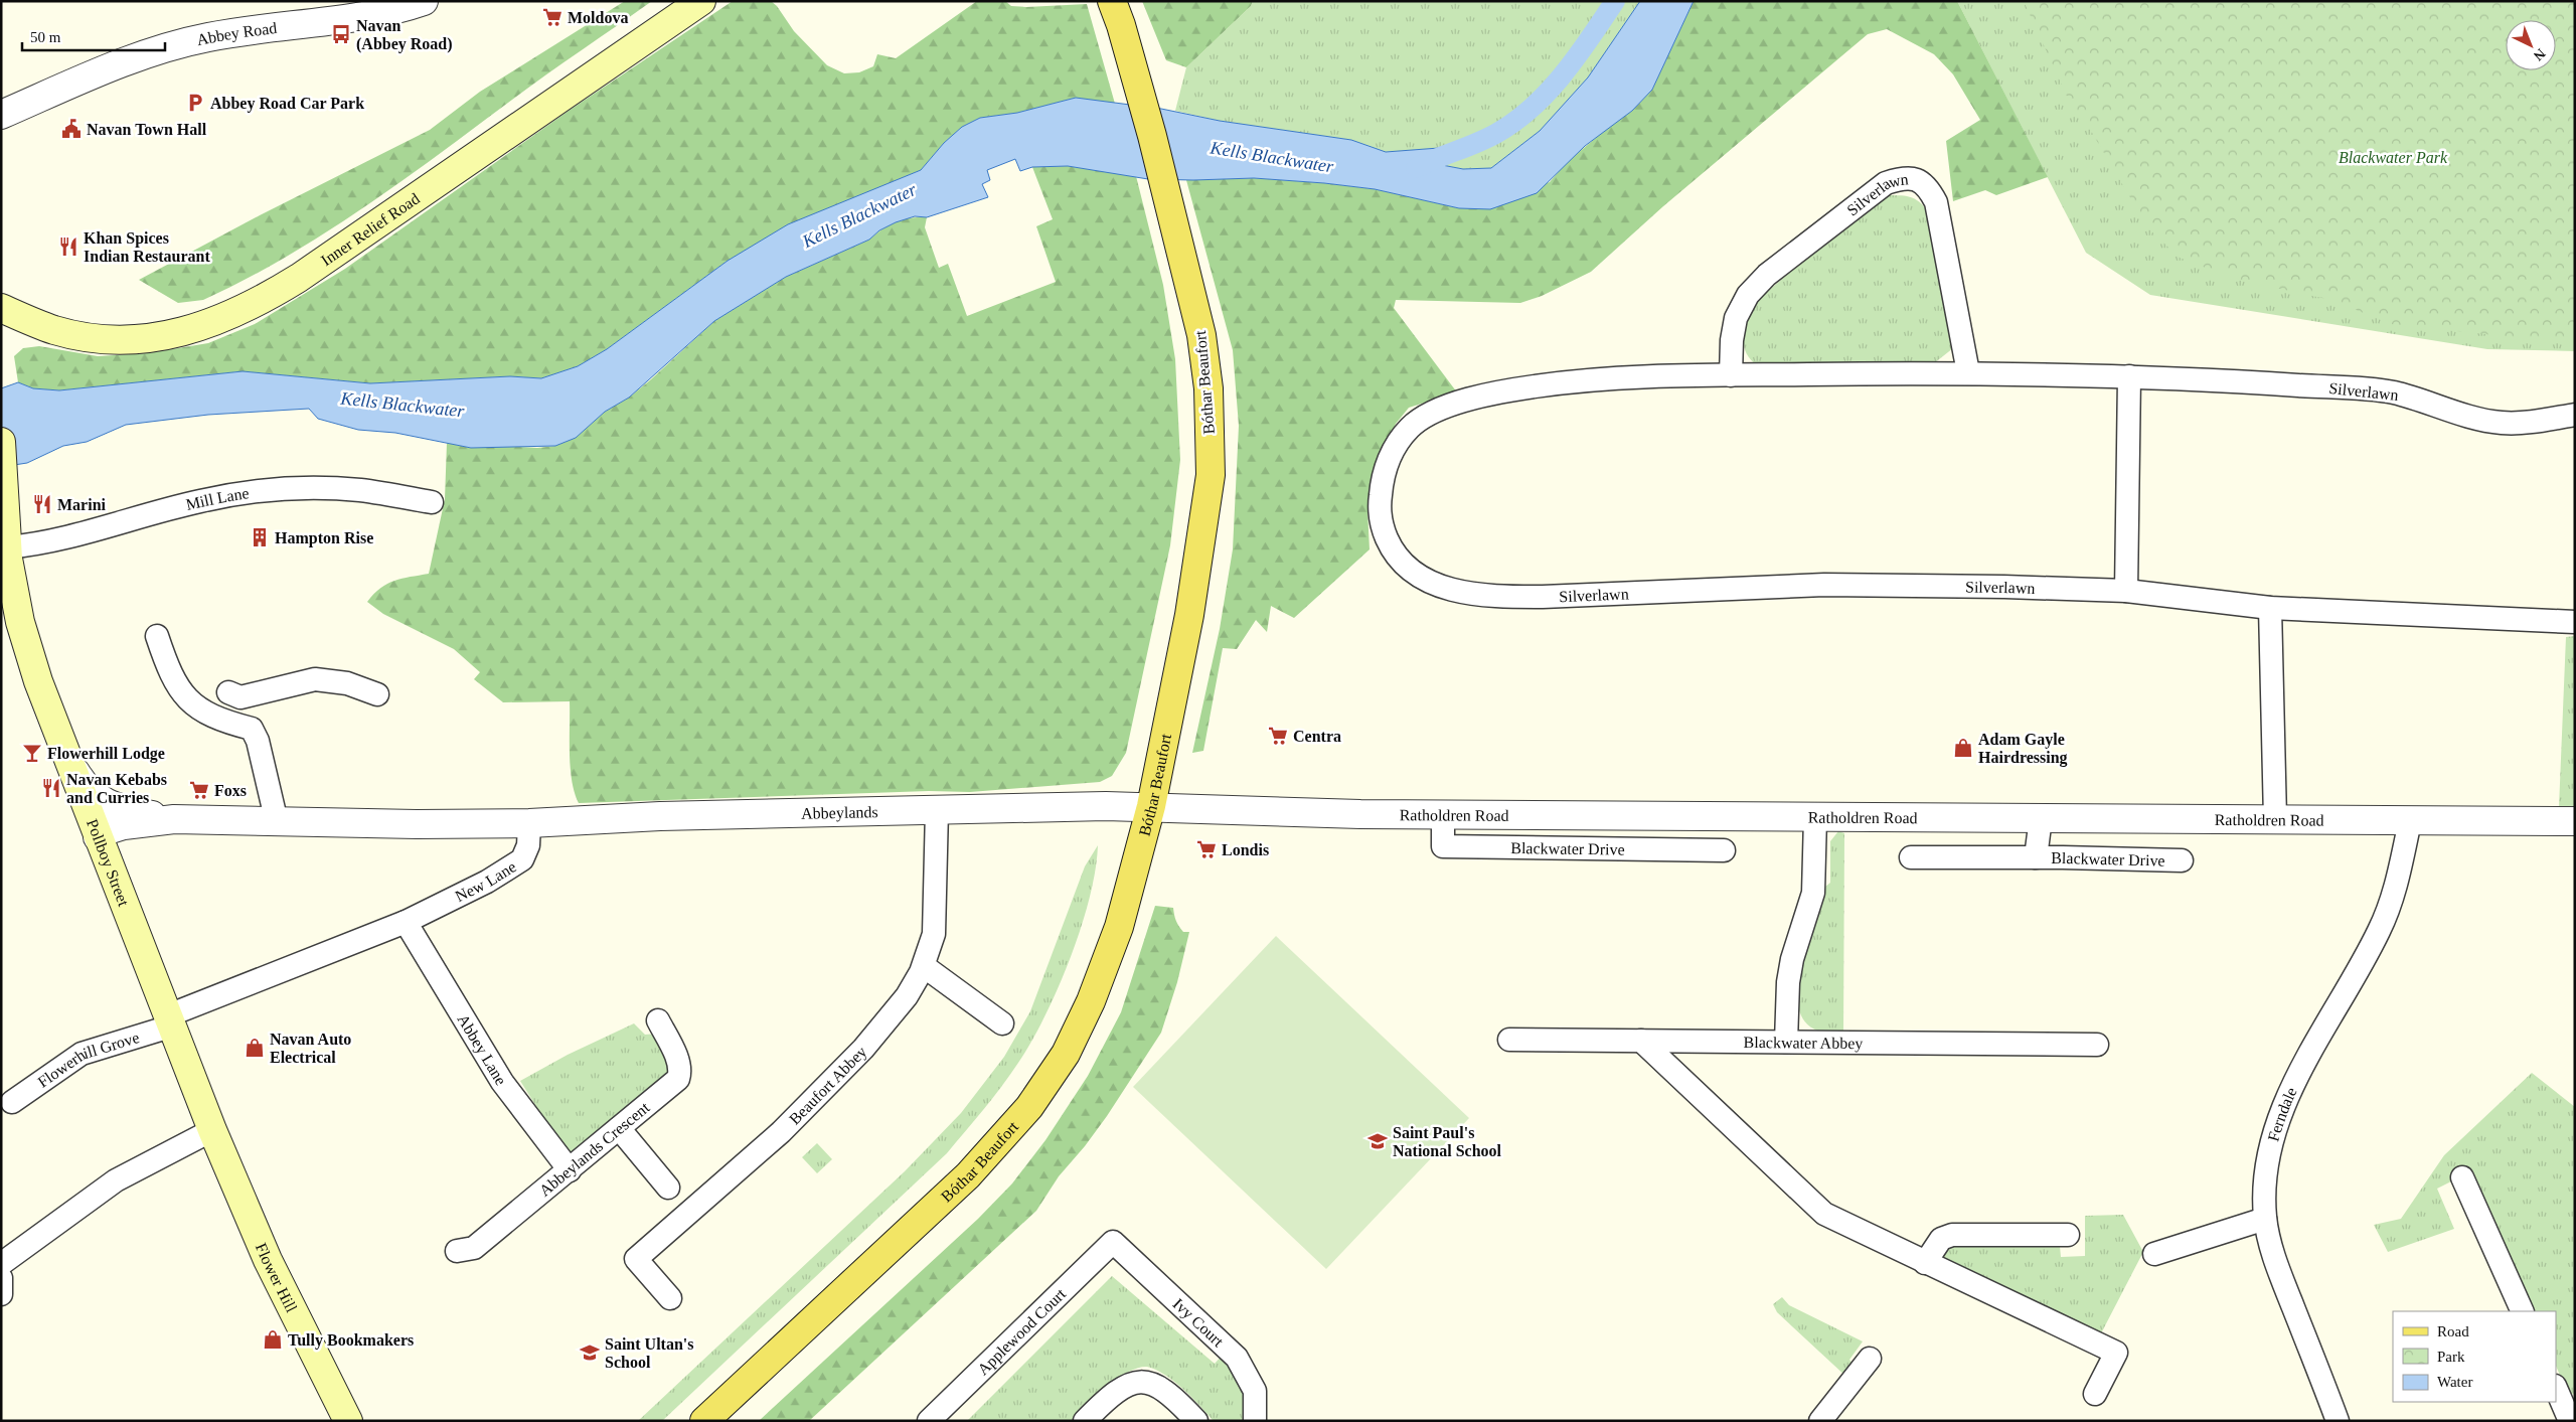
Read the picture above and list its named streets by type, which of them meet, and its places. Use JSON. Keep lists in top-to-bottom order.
{
  "streets": {
    "main road": [
      "Inner Relief Road",
      "Bóthar Beaufort",
      "Pollboy Street",
      "Flower Hill"
    ],
    "street": [
      "Abbey Road",
      "Silverlawn",
      "Mill Lane",
      "Abbeylands",
      "Ratholdren Road",
      "Blackwater Drive",
      "New Lane",
      "Blackwater Abbey",
      "Abbey Lane",
      "Flowerhill Grove",
      "Beaufort Abbey",
      "Ferndale",
      "Abbeylands Crescent",
      "Ivy Court",
      "Applewood Court"
    ]
  },
  "crossings": [
    ["Bóthar Beaufort", "Abbeylands"],
    ["Bóthar Beaufort", "Ratholdren Road"],
    ["Mill Lane", "Pollboy Street"],
    ["Abbeylands", "Ratholdren Road"],
    ["Abbeylands", "New Lane"],
    ["Abbeylands", "Beaufort Abbey"],
    ["Ratholdren Road", "Blackwater Drive"],
    ["Ratholdren Road", "Ferndale"],
    ["Pollboy Street", "New Lane"],
    ["Pollboy Street", "Flowerhill Grove"],
    ["Pollboy Street", "Flower Hill"],
    ["New Lane", "Abbey Lane"],
    ["New Lane", "Flowerhill Grove"],
    ["Abbey Lane", "Abbeylands Crescent"],
    ["Ivy Court", "Applewood Court"]
  ],
  "water": ["Kells Blackwater"],
  "parks": ["Blackwater Park"],
  "places": {
    "supermarket": [
      "Moldova",
      "Centra",
      "Foxs",
      "Londis"
    ],
    "bus stop": ["Navan (Abbey Road)"],
    "parking": ["Abbey Road Car Park"],
    "public building": ["Navan Town Hall"],
    "restaurant": ["Khan Spices Indian Restaurant", "Marini", "Navan Kebabs and Curries"],
    "building": ["Hampton Rise"],
    "shop": ["Adam Gayle Hairdressing", "Navan Auto Electrical", "Tully Bookmakers"],
    "bar": ["Flowerhill Lodge"],
    "school or university": ["Saint Paul's National School", "Saint Ultan's School"]
  },
  "legend": ["Road", "Park", "Water"],
  "scale_bar": "50 m",
  "north": "bottom right"
}
